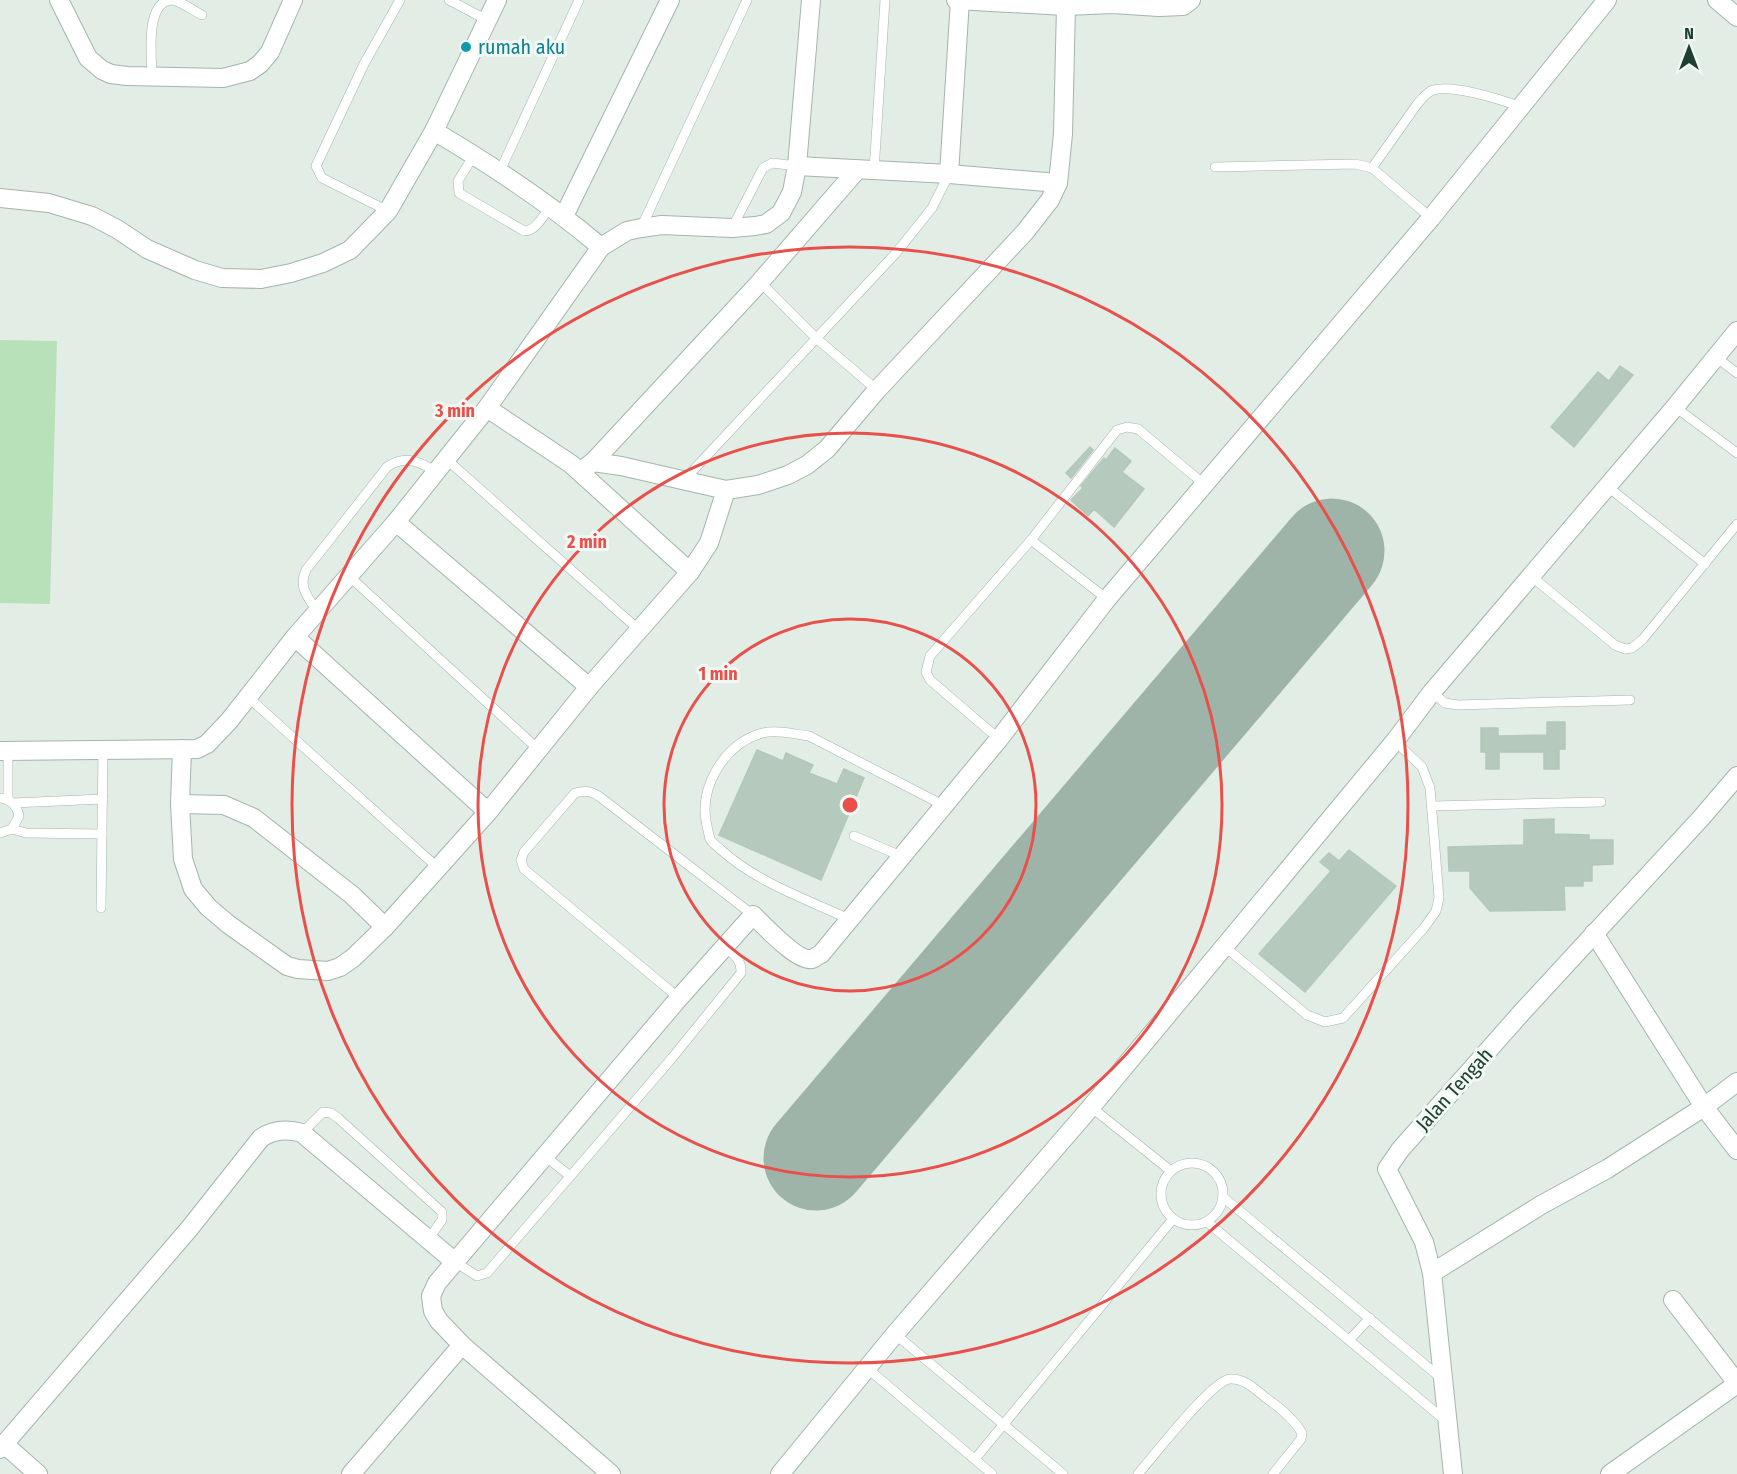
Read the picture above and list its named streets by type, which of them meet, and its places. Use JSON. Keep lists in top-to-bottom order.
{
  "streets": {
    "street": ["Jalan Tengah"]
  },
  "places": ["rumah aku"],
  "north": "top",
  "rings": ["3 min", "2 min", "1 min"]
}
